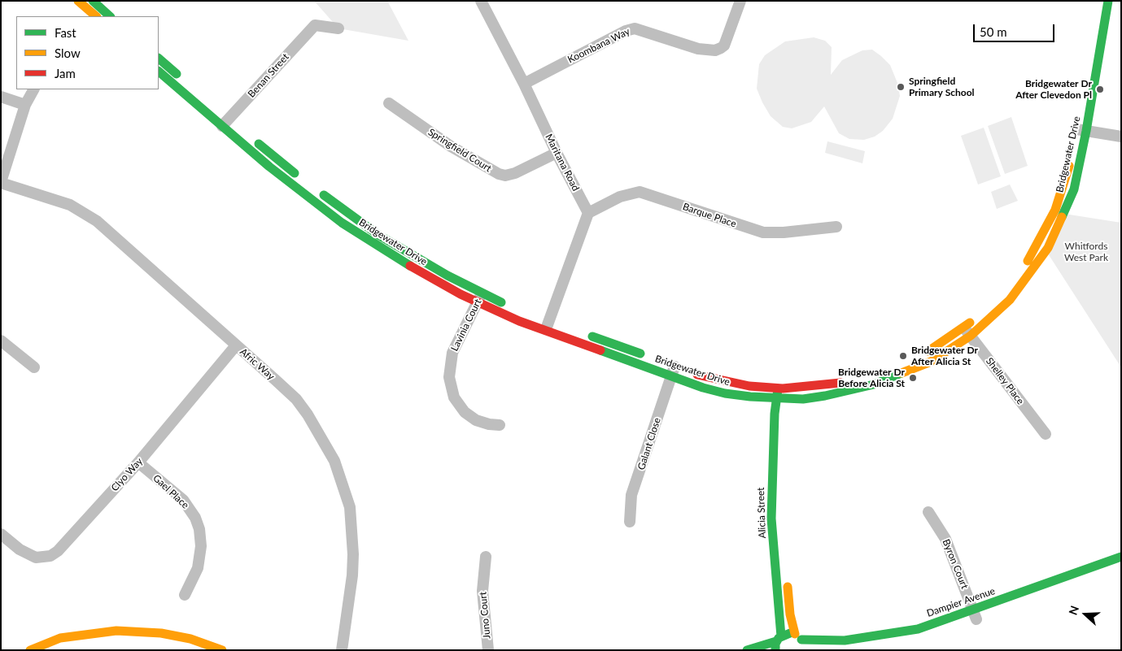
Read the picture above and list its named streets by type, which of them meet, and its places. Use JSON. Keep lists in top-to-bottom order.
{
  "streets": {
    "street": [
      "Koombana Way",
      "Benan Street",
      "Springfield Court",
      "Bridgewater Drive",
      "Maritana Road",
      "Barque Place",
      "Lavinia Court",
      "Afric Way",
      "Shelley Place",
      "Galant Close",
      "Clyo Way",
      "Gael Place",
      "Alicia Street",
      "Byron Court",
      "Dampier Avenue",
      "Juno Court"
    ]
  },
  "crossings": [
    ["Koombana Way", "Maritana Road"],
    ["Benan Street", "Bridgewater Drive"],
    ["Springfield Court", "Maritana Road"],
    ["Bridgewater Drive", "Lavinia Court"],
    ["Bridgewater Drive", "Shelley Place"],
    ["Bridgewater Drive", "Galant Close"],
    ["Bridgewater Drive", "Alicia Street"],
    ["Maritana Road", "Barque Place"],
    ["Afric Way", "Clyo Way"],
    ["Clyo Way", "Gael Place"],
    ["Alicia Street", "Dampier Avenue"],
    ["Byron Court", "Dampier Avenue"]
  ],
  "parks": ["Whitfords West Park"],
  "places": [
    "Springfield Primary School",
    "Bridgewater Dr After Clevedon Pl",
    "Bridgewater Dr After Alicia St",
    "Bridgewater Dr Before Alicia St"
  ],
  "legend": ["Fast", "Slow", "Jam"],
  "scale_bar": "50 m",
  "north": "left"
}
